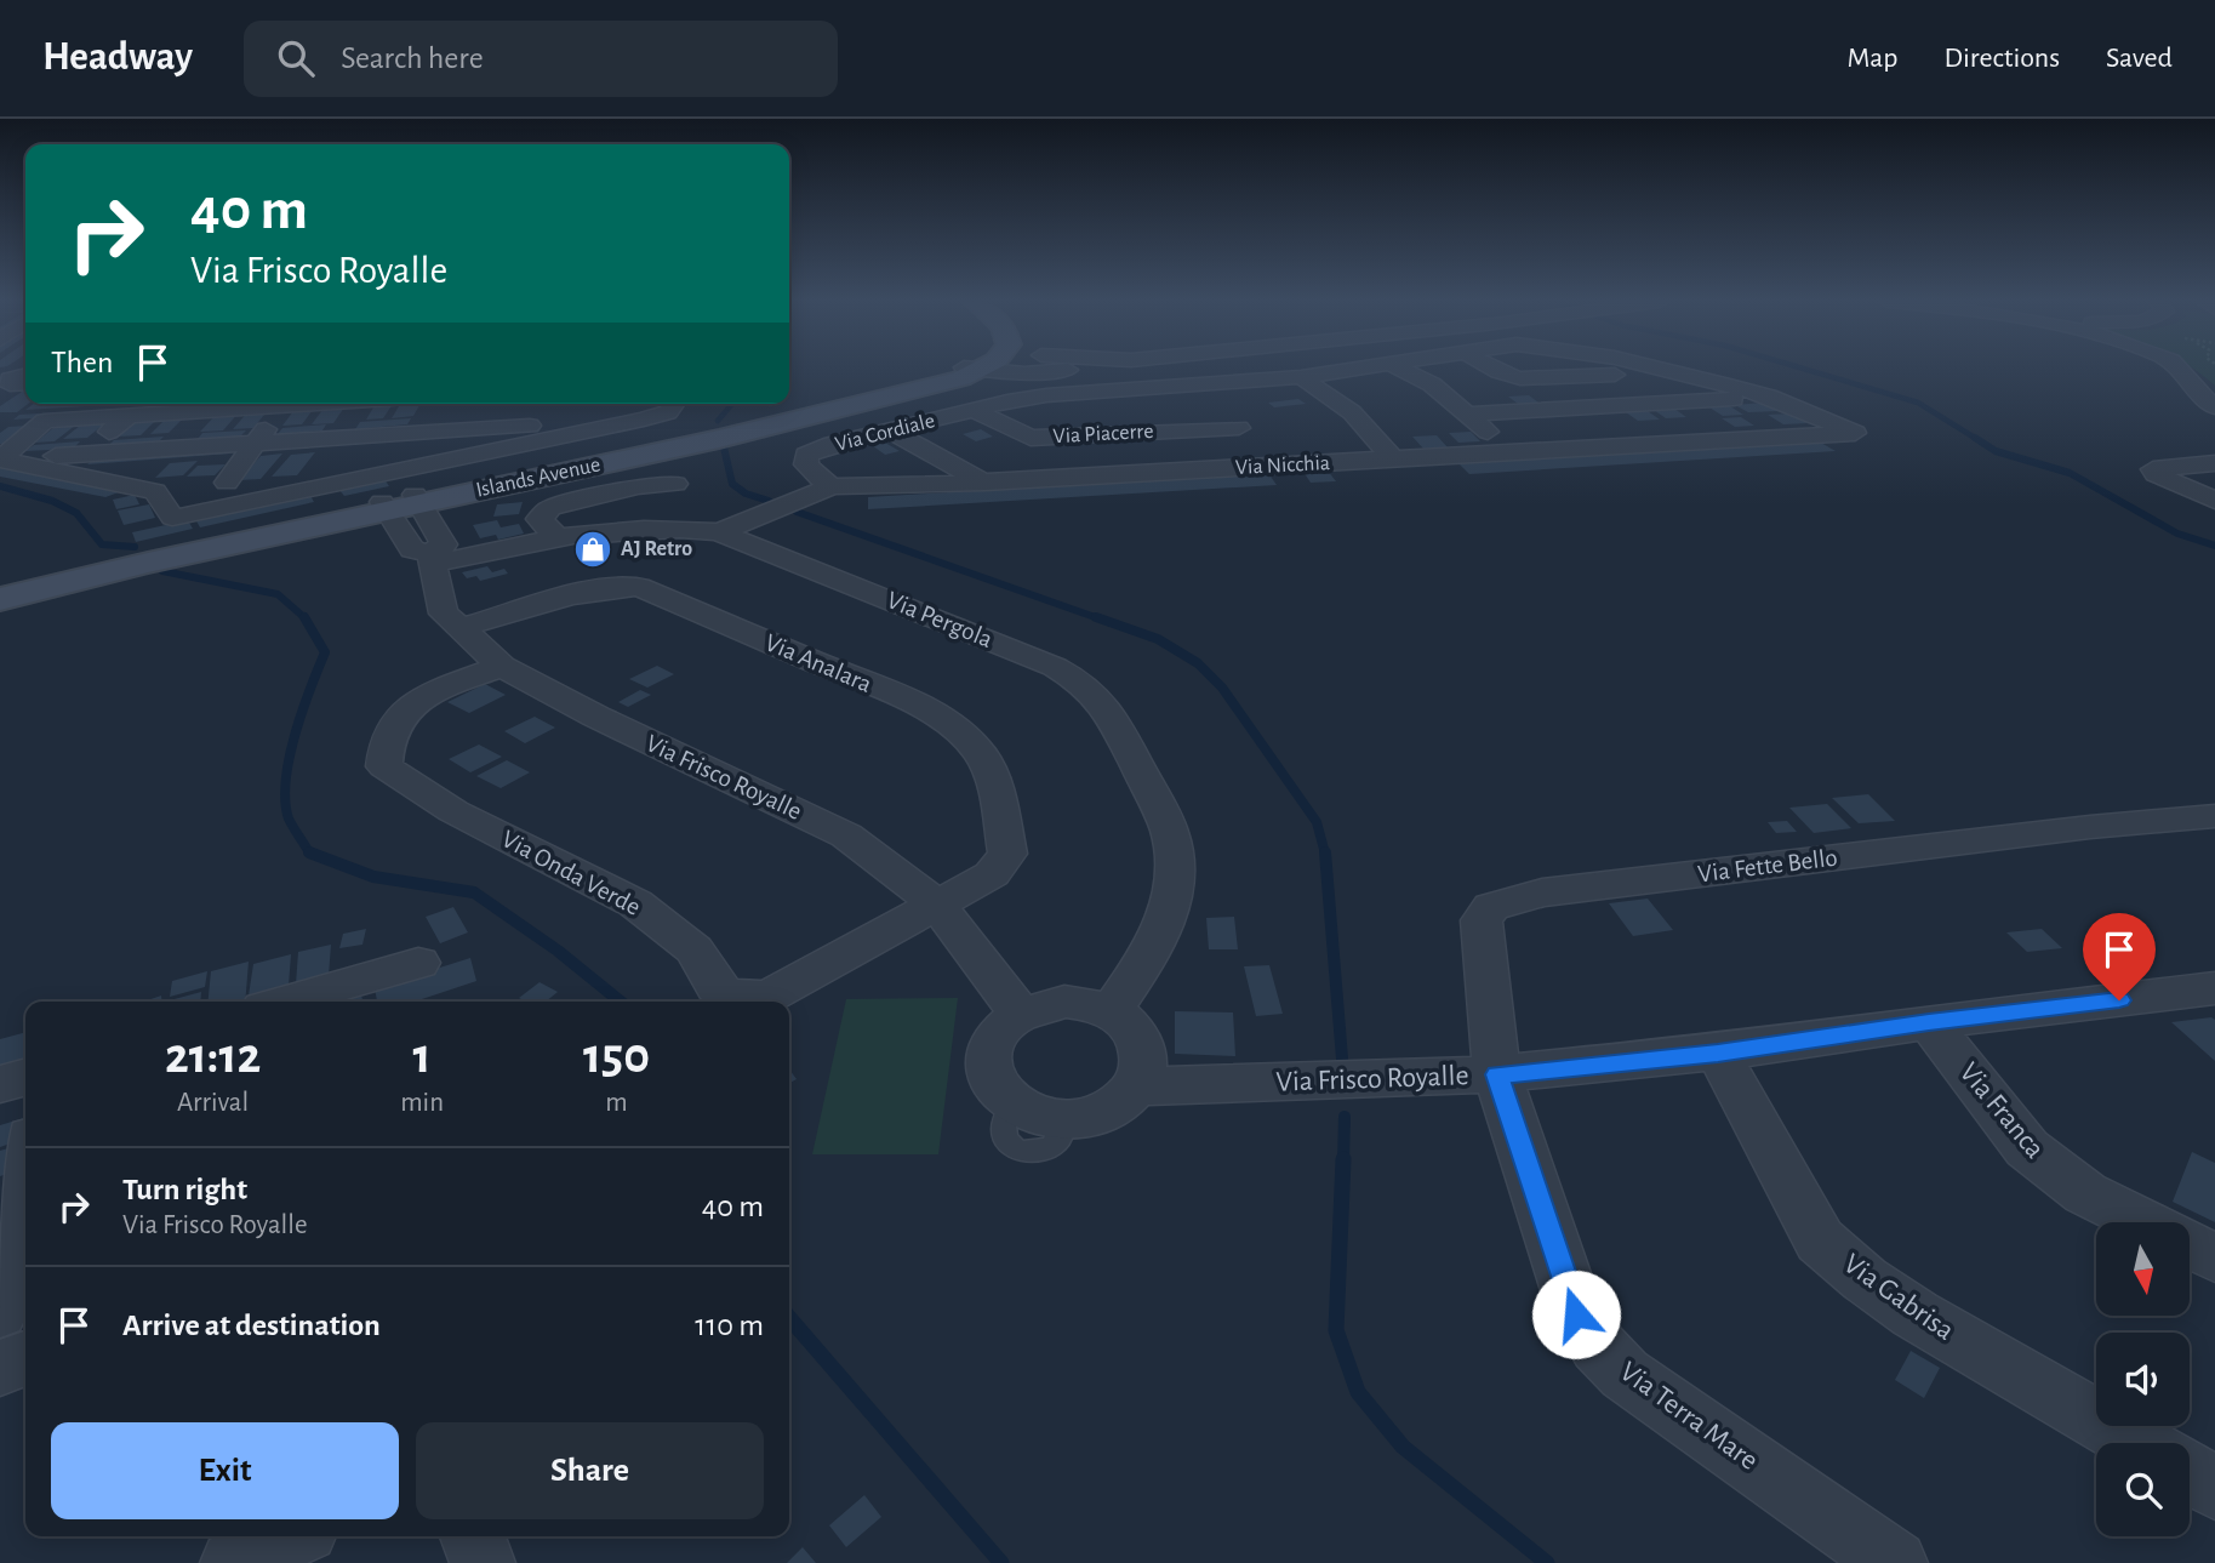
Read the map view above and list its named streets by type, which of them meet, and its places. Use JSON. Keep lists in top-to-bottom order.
{
  "streets": {
    "street": [
      "Via Cordiale",
      "Via Piacerre",
      "Via Nicchia",
      "Islands Avenue",
      "Via Pergola",
      "Via Analara",
      "Via Frisco Royalle",
      "Via Fette Bello",
      "Via Onda Verde",
      "Via Franca",
      "Via Gabrisa",
      "Via Terra Mare"
    ]
  },
  "crossings": [
    ["Via Cordiale", "Via Piacerre"],
    ["Via Cordiale", "Via Nicchia"],
    ["Via Nicchia", "Via Pergola"],
    ["Via Pergola", "Via Frisco Royalle"],
    ["Via Analara", "Via Frisco Royalle"],
    ["Via Analara", "Via Onda Verde"],
    ["Via Frisco Royalle", "Via Fette Bello"],
    ["Via Frisco Royalle", "Via Onda Verde"],
    ["Via Frisco Royalle", "Via Franca"],
    ["Via Frisco Royalle", "Via Gabrisa"],
    ["Via Frisco Royalle", "Via Terra Mare"],
    ["Via Fette Bello", "Via Terra Mare"]
  ],
  "places": {
    "shop": ["AJ Retro"]
  },
  "north": "bottom",
  "page": {
    "header": "Headway",
    "search": "Search here",
    "nav": ["Map", "Directions", "Saved"],
    "turn": ["40 m", "Via Frisco Royalle"],
    "then": "Then",
    "eta": [
      "21:12",
      "Arrival",
      "1",
      "min",
      "150",
      "m"
    ],
    "list": [
      {
        "name": "Turn right",
        "note": "Via Frisco Royalle",
        "value": "40 m"
      },
      {
        "name": "Arrive at destination",
        "value": "110 m"
      }
    ],
    "buttons": ["Exit", "Share"]
  }
}
